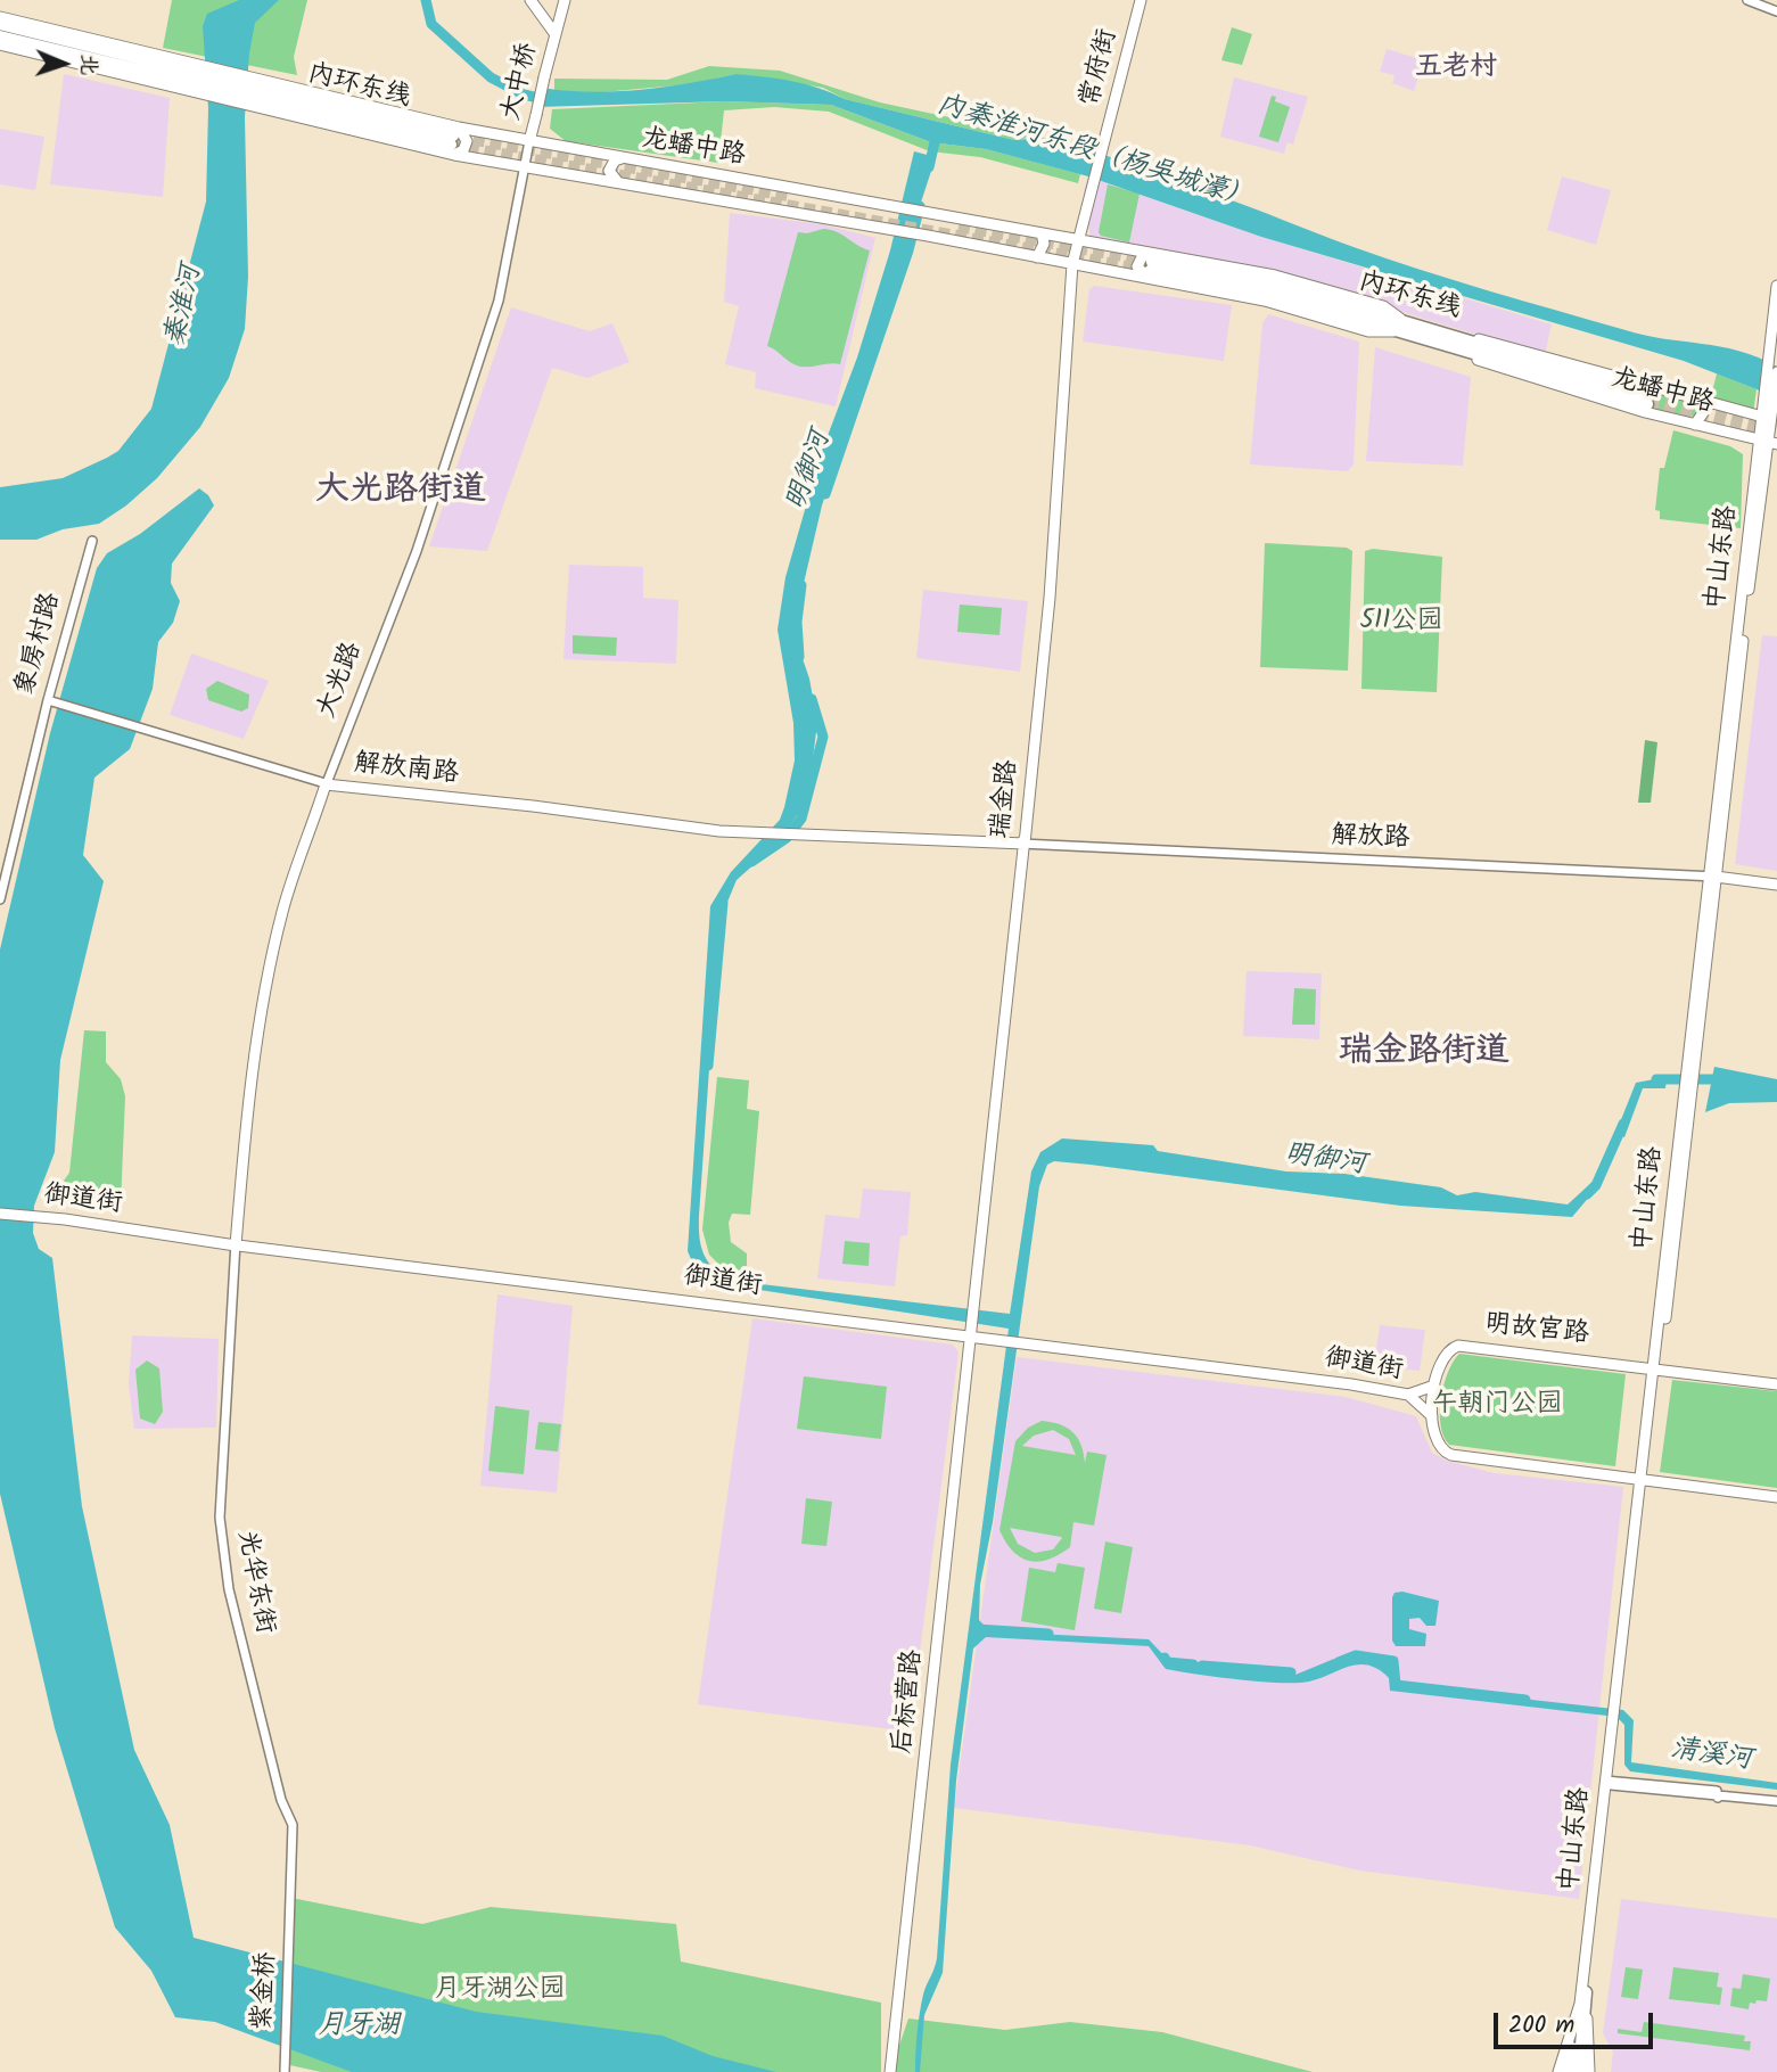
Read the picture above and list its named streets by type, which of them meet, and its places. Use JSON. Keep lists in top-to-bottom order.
{
  "streets": {
    "highway": ["内环东线"],
    "main road": [
      "常府街",
      "大中桥",
      "龙蟠中路",
      "中山东路",
      "瑞金路",
      "御道街",
      "明故宫路",
      "后标营路"
    ],
    "street": [
      "象房村路",
      "大光路",
      "解放南路",
      "解放路",
      "光华东街",
      "紫金桥"
    ]
  },
  "crossings": [
    ["常府街", "龙蟠中路"],
    ["常府街", "瑞金路"],
    ["大中桥", "龙蟠中路"],
    ["大中桥", "大光路"],
    ["内环东线", "龙蟠中路"],
    ["龙蟠中路", "中山东路"],
    ["龙蟠中路", "大光路"],
    ["龙蟠中路", "瑞金路"],
    ["中山东路", "解放路"],
    ["中山东路", "明故宫路"],
    ["象房村路", "解放南路"],
    ["大光路", "解放南路"],
    ["瑞金路", "解放路"],
    ["瑞金路", "御道街"],
    ["瑞金路", "后标营路"],
    ["御道街", "明故宫路"],
    ["御道街", "光华东街"],
    ["御道街", "后标营路"],
    ["光华东街", "紫金桥"]
  ],
  "districts": ["五老村", "大光路街道", "瑞金路街道"],
  "water": [
    "内秦淮河东段（杨吴城濠）",
    "秦淮河",
    "明御河",
    "清溪河",
    "月牙湖"
  ],
  "parks": ["511公园", "午朝门公园", "月牙湖公园"],
  "scale_bar": "200 m",
  "north": "right"
}
